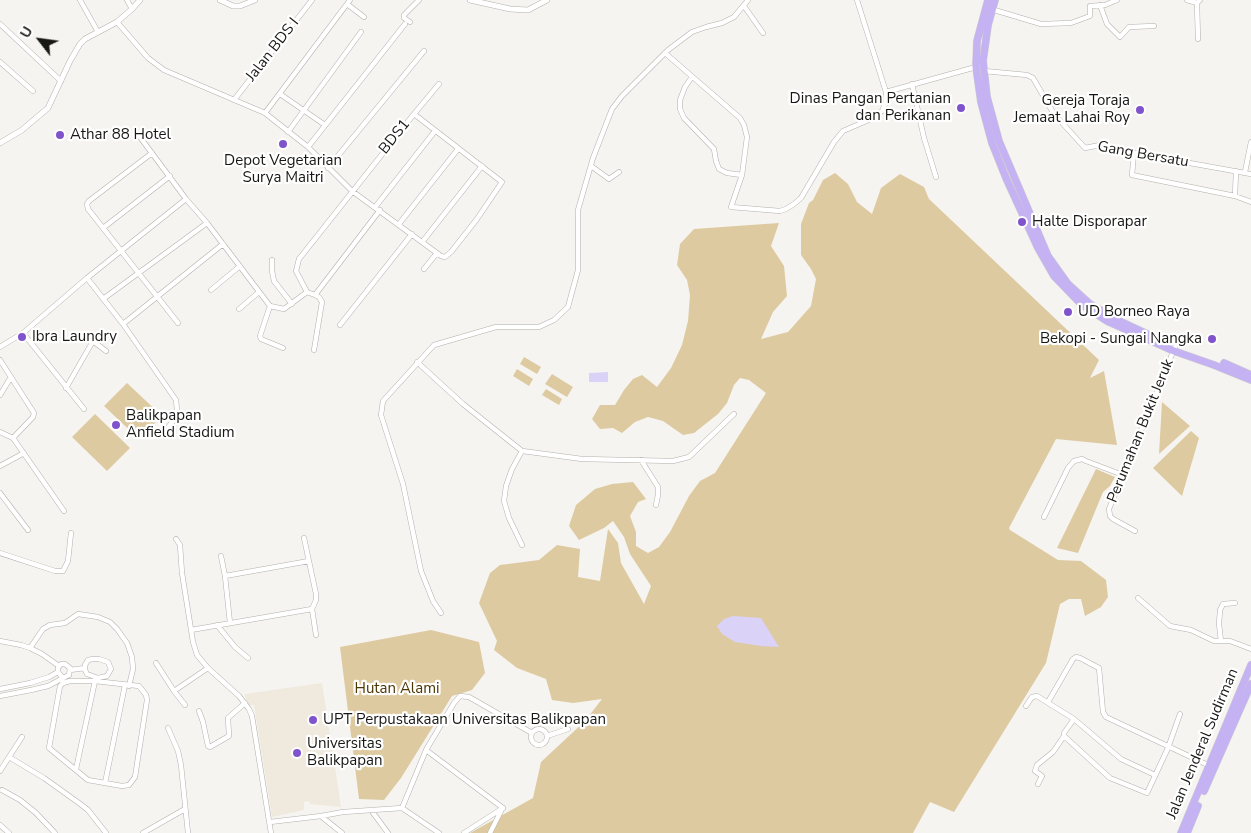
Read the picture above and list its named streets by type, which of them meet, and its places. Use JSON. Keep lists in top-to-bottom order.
{
  "streets": {
    "highway": ["Jalan Jenderal Sudirman"],
    "street": [
      "Jalan BDS I",
      "BDS1",
      "Gang Bersatu",
      "Perumahan Bukit Jeruk"
    ]
  },
  "parks": ["Hutan Alami"],
  "places": [
    "Dinas Pangan Pertanian dan Perikanan",
    "Gereja Toraja Jemaat Lahai Roy",
    "Athar 88 Hotel",
    "Depot Vegetarian Surya Maitri",
    "Halte Disporapar",
    "UD Borneo Raya",
    "Ibra Laundry",
    "Bekopi - Sungai Nangka",
    "Balikpapan Anfield Stadium",
    "UPT Perpustakaan Universitas Balikpapan",
    "Universitas Balikpapan"
  ],
  "north": "top left"
}
